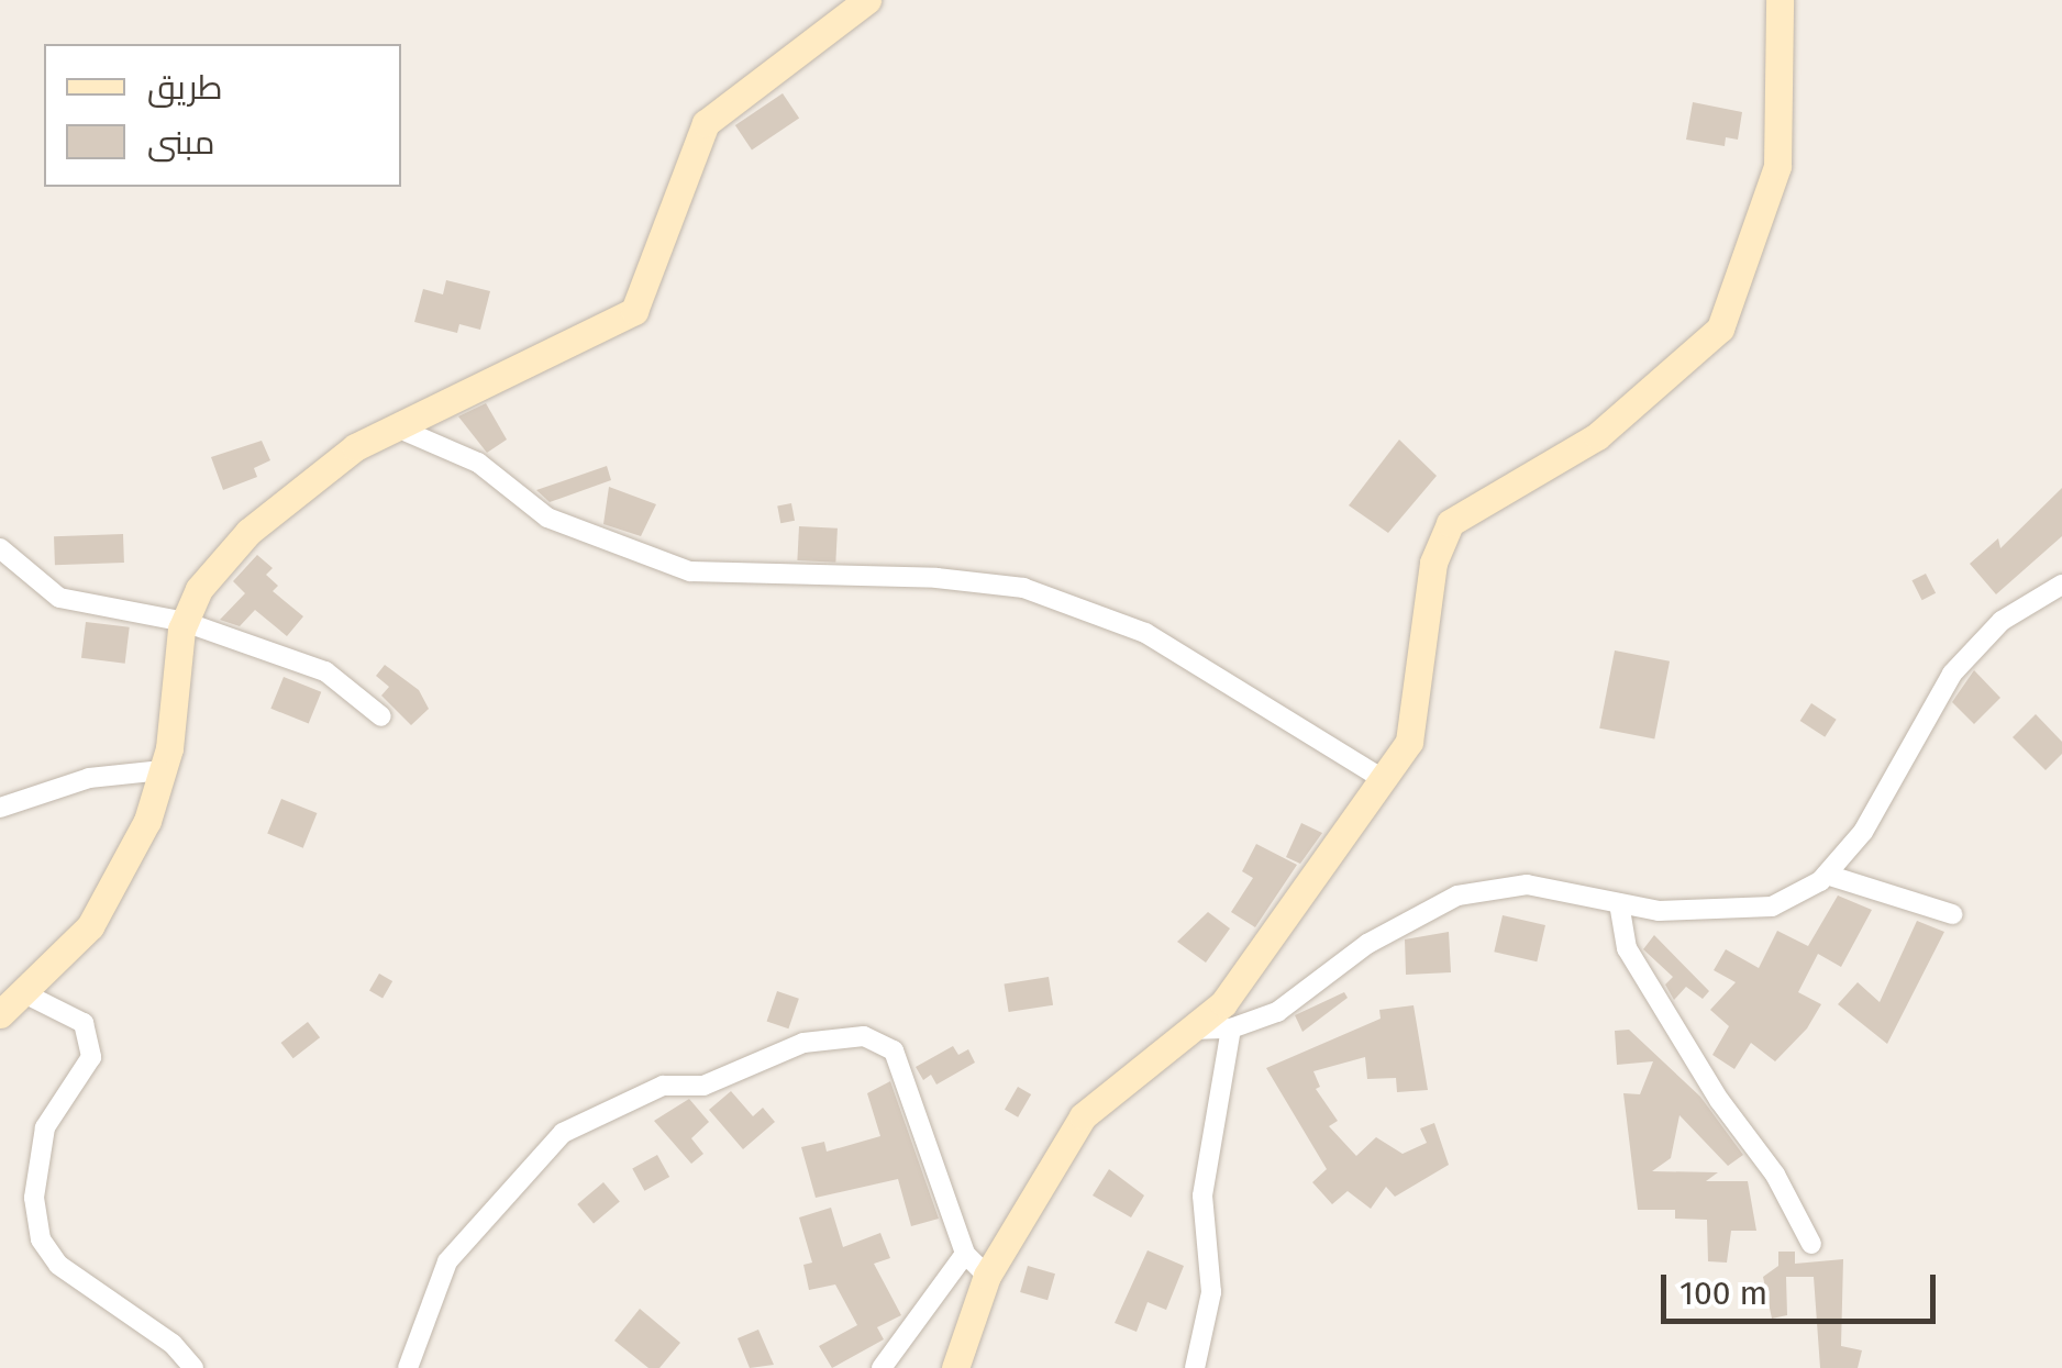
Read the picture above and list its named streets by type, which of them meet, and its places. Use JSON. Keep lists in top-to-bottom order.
{
  "legend": ["طريق", "مبنى"],
  "scale_bar": "100 m"
}
